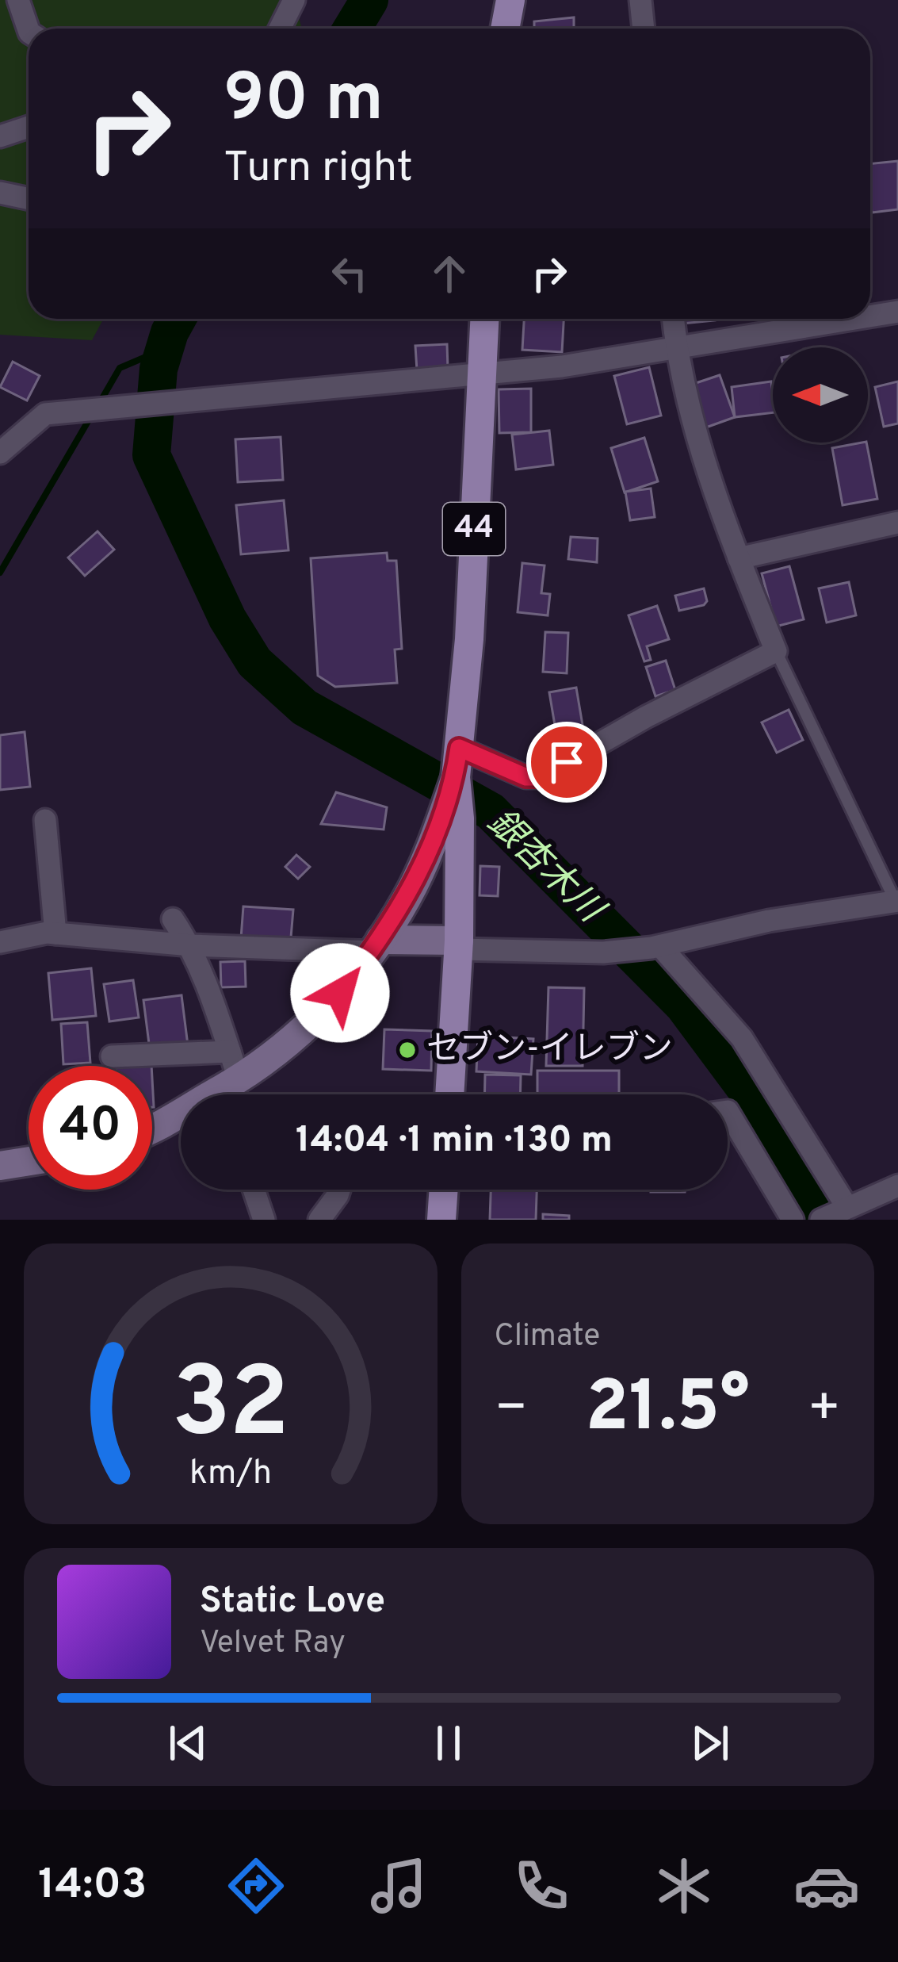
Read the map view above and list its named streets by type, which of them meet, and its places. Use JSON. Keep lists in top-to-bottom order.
{
  "streets": {
    "main road": ["44"]
  },
  "water": ["銀杏木川"],
  "places": ["セブン-イレブン"],
  "north": "left",
  "page": {
    "turn": ["90 m", "Turn right"],
    "limit": "40",
    "trip": "14:04 · 1 min · 130 m",
    "tile": "Climate",
    "heat": ["−", "21.5°", "+"],
    "song": ["Static Love", "Velvet Ray"],
    "tabs": "14:03",
    "gauge": ["32", "km/h"]
  }
}
